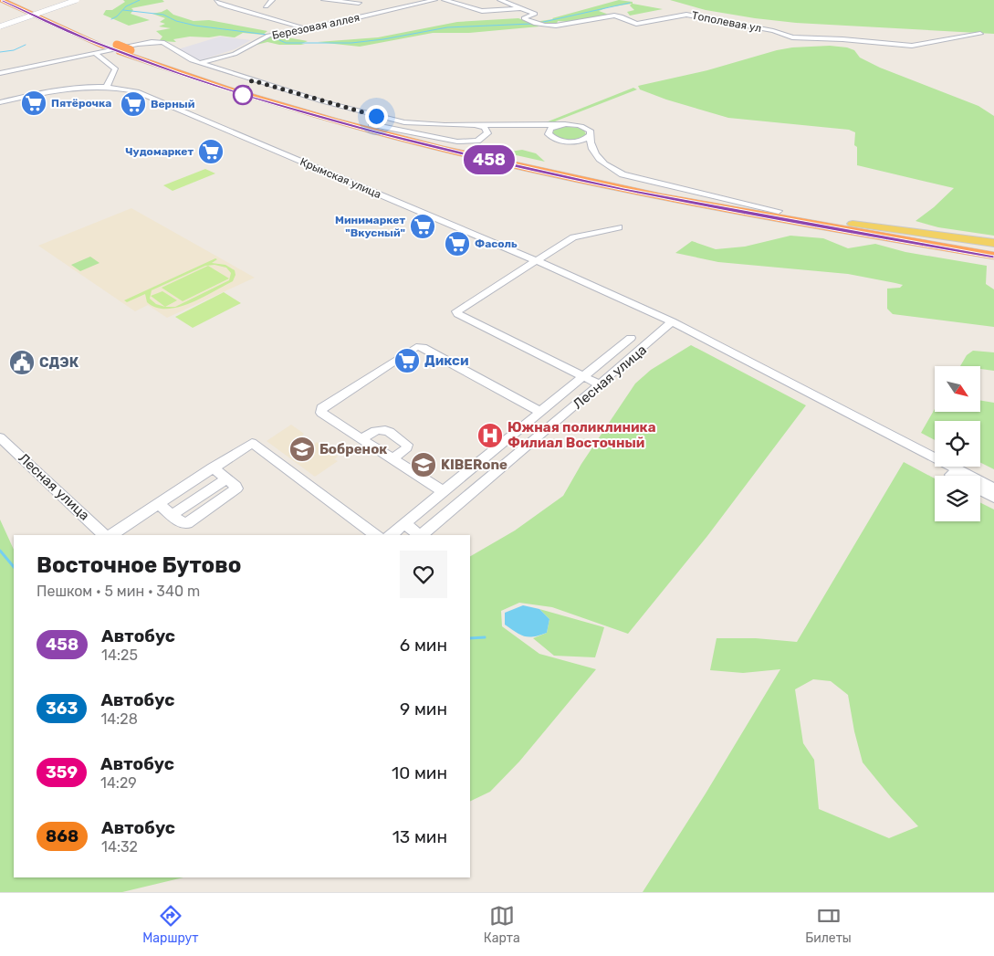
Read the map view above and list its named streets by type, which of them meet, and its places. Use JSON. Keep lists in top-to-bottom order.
{
  "streets": {
    "street": [
      "Тополевая ул",
      "Березовая аллея",
      "Крымская улица",
      "Лесная улица"
    ]
  },
  "crossings": [
    ["Крымская улица", "Лесная улица"]
  ],
  "places": {
    "supermarket": [
      "Пятёрочка",
      "Верный",
      "Чудомаркет",
      "Минимаркет \"Вкусный\"",
      "Фасоль",
      "Дикси"
    ],
    "public building": ["СДЭК"],
    "hospital": ["Южная поликлиника Филиал Восточный"],
    "school or university": ["Бобренок", "KIBERone"]
  },
  "lines": ["bus line 458"],
  "north": "bottom right",
  "page": {
    "on_map": "458",
    "heading": ["Восточное Бутово", "Пешком · 5 мин · 340 m"],
    "list": [
      {
        "mark": "458",
        "name": "Автобус",
        "note": "14:25",
        "value": "6 мин"
      },
      {
        "mark": "363",
        "name": "Автобус",
        "note": "14:28",
        "value": "9 мин"
      },
      {
        "mark": "359",
        "name": "Автобус",
        "note": "14:29",
        "value": "10 мин"
      },
      {
        "mark": "868",
        "name": "Автобус",
        "note": "14:32",
        "value": "13 мин"
      }
    ],
    "tabs": ["Маршрут", "Карта", "Билеты"]
  }
}
